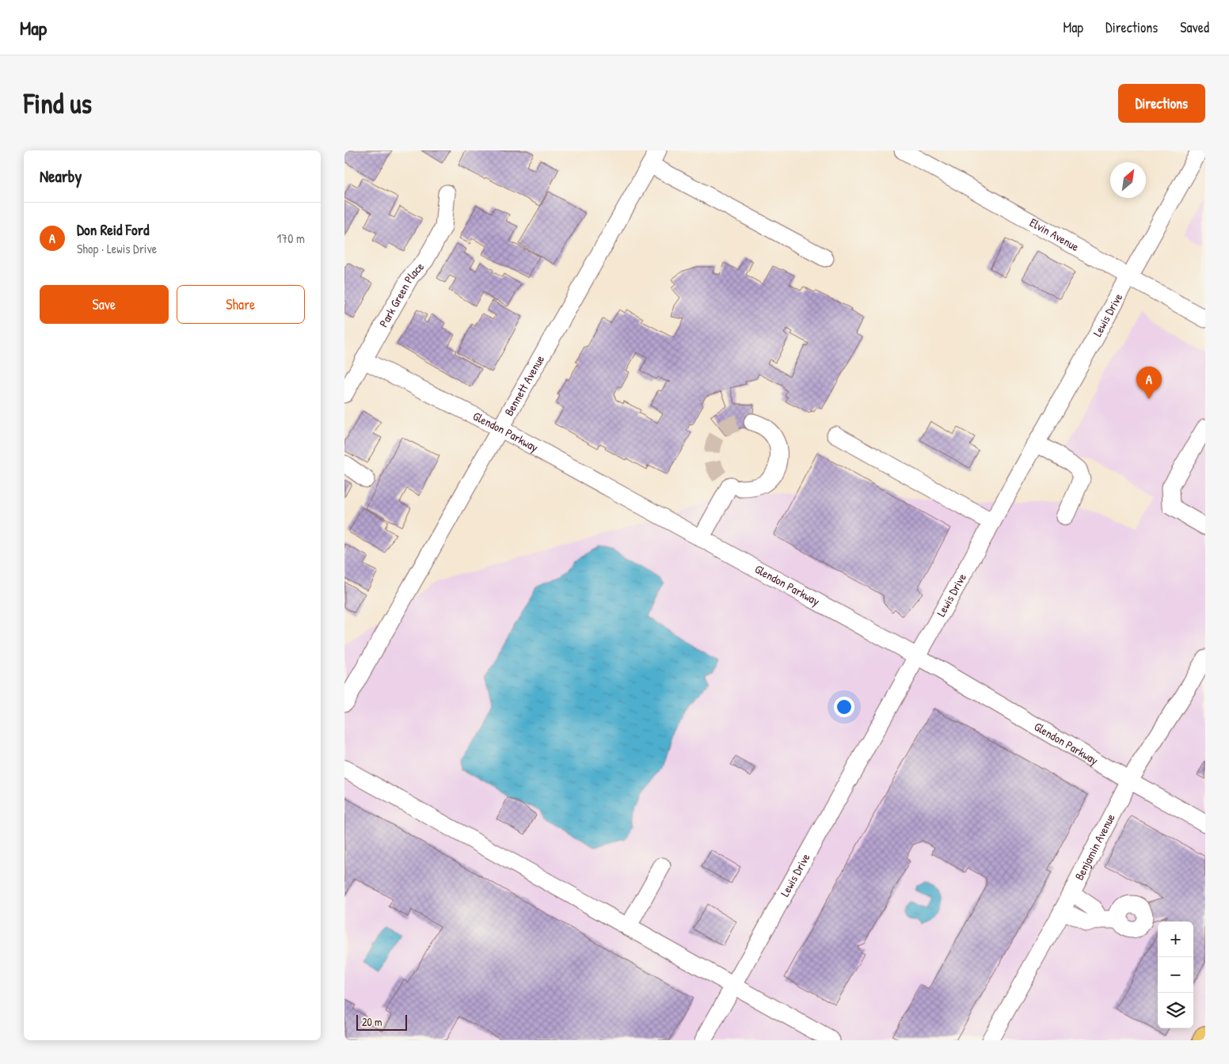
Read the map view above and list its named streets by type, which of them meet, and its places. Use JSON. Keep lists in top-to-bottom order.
{
  "streets": {
    "street": [
      "Elvin Avenue",
      "Park Green Place",
      "Lewis Drive",
      "Bennett Avenue",
      "Glendon Parkway",
      "Benjamin Avenue"
    ]
  },
  "crossings": [
    ["Elvin Avenue", "Lewis Drive"],
    ["Park Green Place", "Glendon Parkway"],
    ["Lewis Drive", "Glendon Parkway"],
    ["Bennett Avenue", "Glendon Parkway"],
    ["Glendon Parkway", "Benjamin Avenue"]
  ],
  "scale_bar": "20 m",
  "north": "top right",
  "page": {
    "header": "Map",
    "nav": ["Map", "Directions", "Saved"],
    "buttons": [
      "Directions",
      ["Save", "Share"]
    ],
    "title": "Find us",
    "heading": "Nearby",
    "list": [
      {
        "mark": "A",
        "name": "Don Reid Ford",
        "note": "Shop · Lewis Drive",
        "value": "170 m"
      }
    ],
    "pins": "A",
    "map_buttons": ["+", "−"],
    "scale": "20 m"
  }
}
